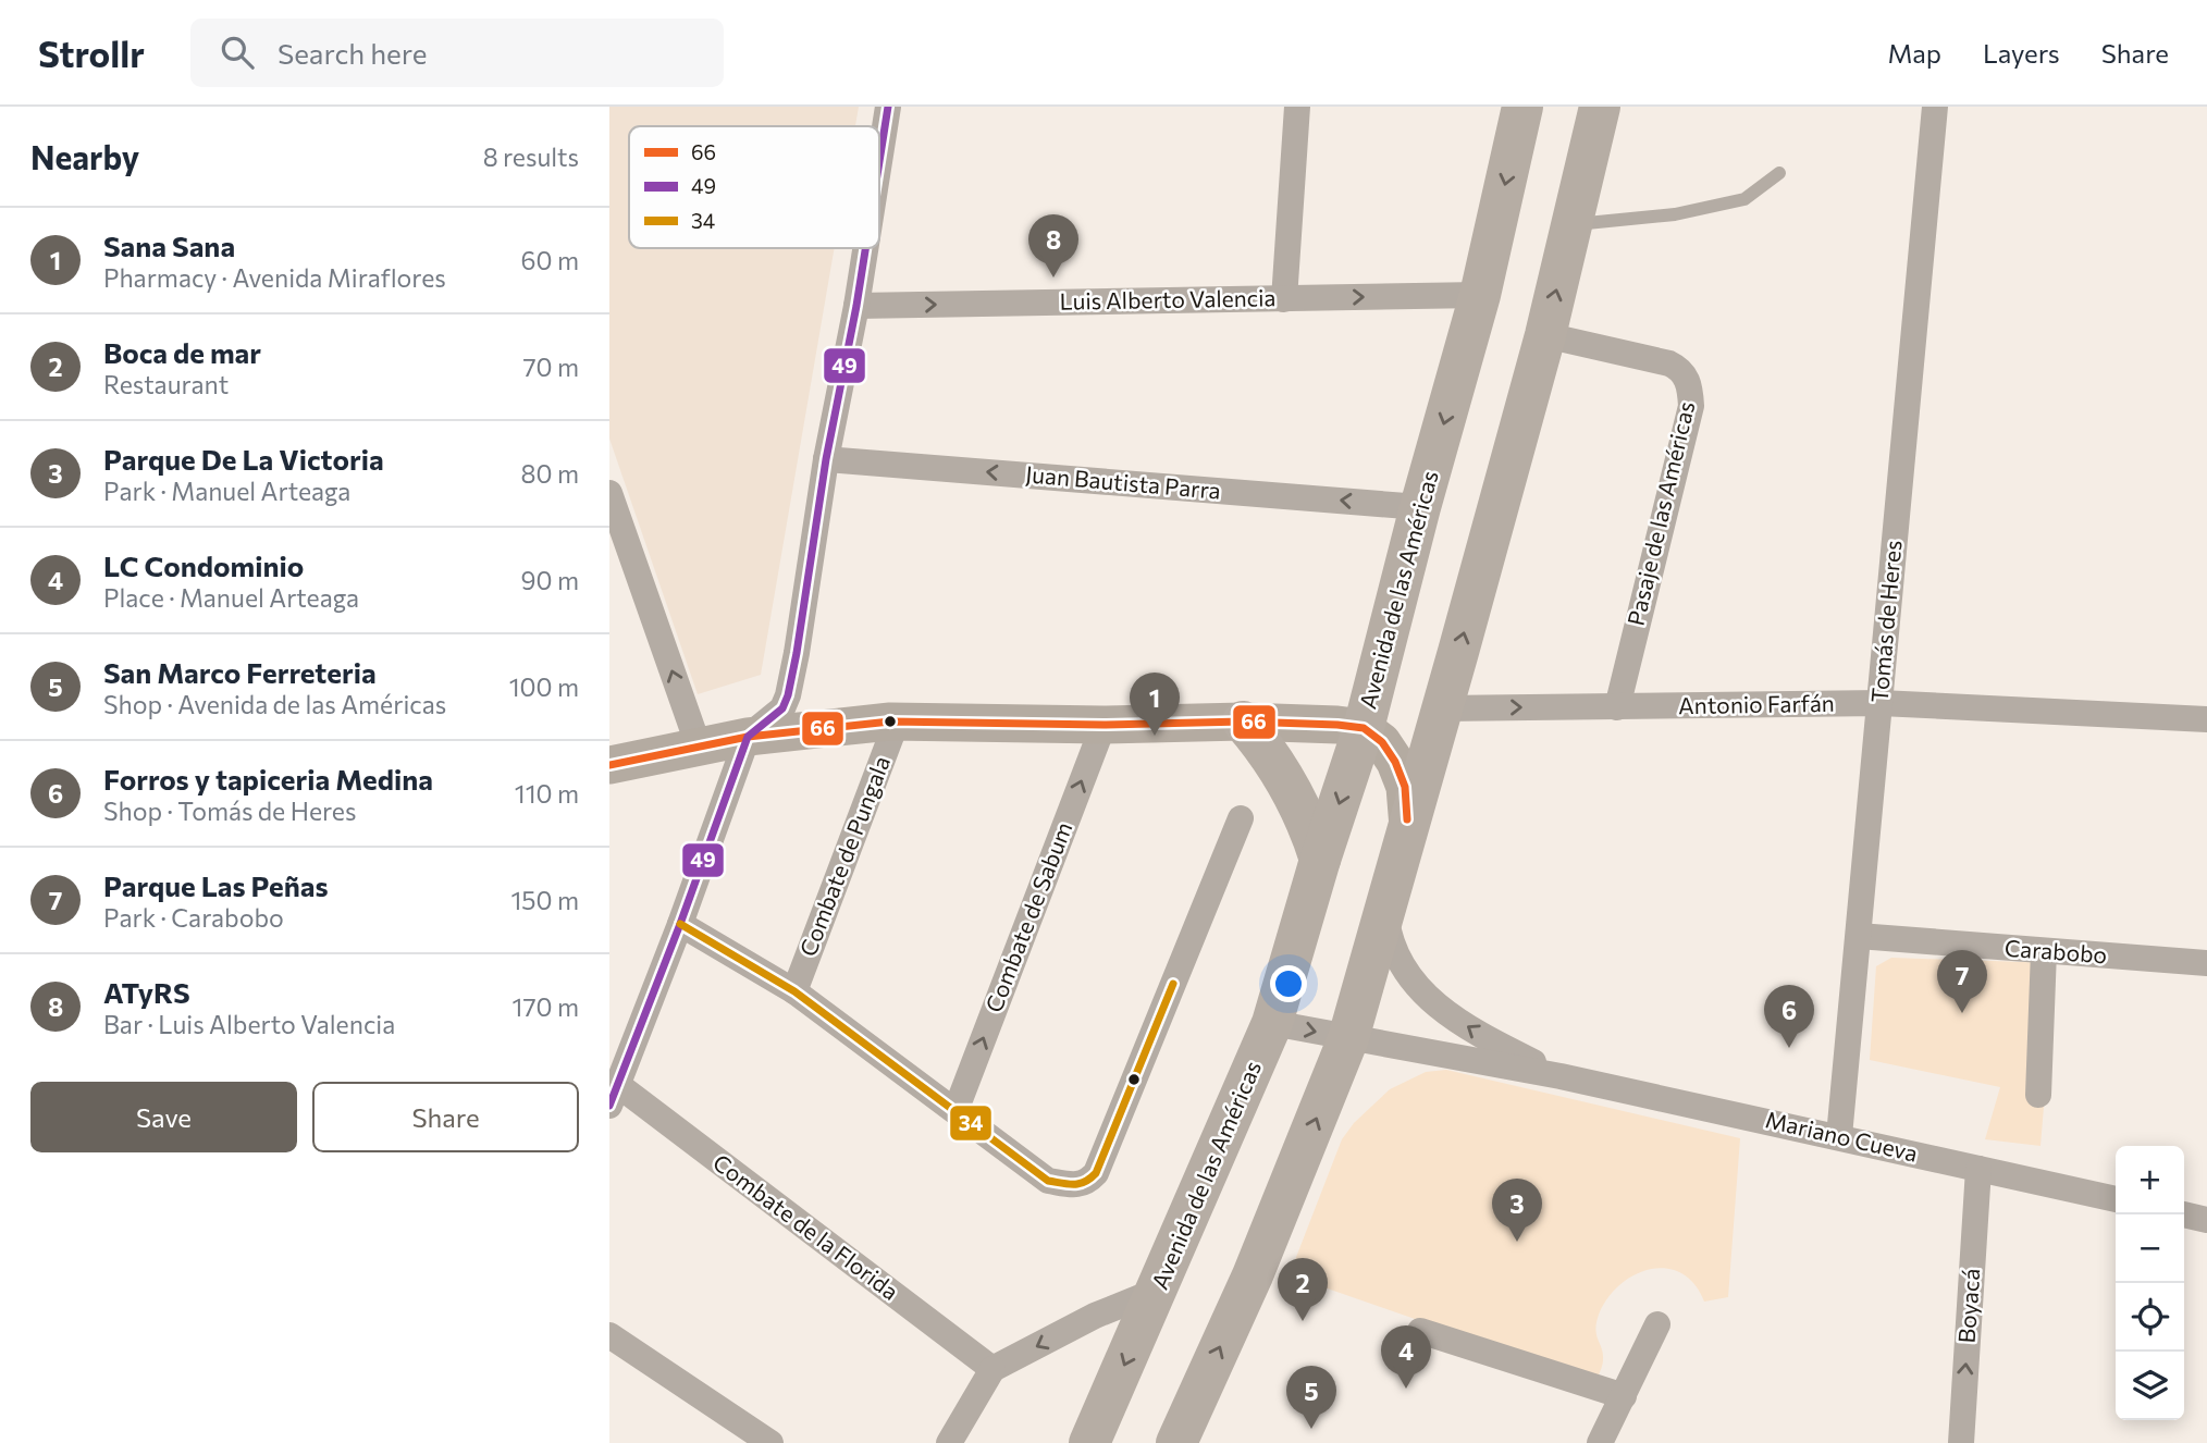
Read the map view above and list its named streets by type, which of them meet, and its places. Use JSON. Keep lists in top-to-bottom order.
{
  "streets": {
    "main road": ["Avenida de las Américas"],
    "street": [
      "Luis Alberto Valencia",
      "Juan Bautista Parra",
      "Pasaje de las Américas",
      "Tomás de Heres",
      "Antonio Farfán",
      "Combate de Pungala",
      "Combate de Sabum",
      "Carabobo",
      "Mariano Cueva",
      "Combate de la Florida",
      "Boyacá"
    ]
  },
  "crossings": [
    ["Luis Alberto Valencia", "Avenida de las Américas"],
    ["Juan Bautista Parra", "Avenida de las Américas"],
    ["Pasaje de las Américas", "Antonio Farfán"],
    ["Avenida de las Américas", "Mariano Cueva"],
    ["Tomás de Heres", "Antonio Farfán"],
    ["Tomás de Heres", "Carabobo"],
    ["Tomás de Heres", "Mariano Cueva"],
    ["Mariano Cueva", "Boyacá"]
  ],
  "one_way": ["Luis Alberto Valencia", "Combate de Sabum", "Boyacá"],
  "lines": ["transit line 49", "transit line 66", "transit line 34"],
  "legend": ["66", "49", "34"],
  "page": {
    "header": "Strollr",
    "search": "Search here",
    "nav": ["Map", "Layers", "Share"],
    "heading": ["Nearby", "8 results"],
    "list": [
      {
        "mark": "1",
        "name": "Sana Sana",
        "note": "Pharmacy · Avenida Miraflores",
        "value": "60 m"
      },
      {
        "mark": "2",
        "name": "Boca de mar",
        "note": "Restaurant",
        "value": "70 m"
      },
      {
        "mark": "3",
        "name": "Parque De La Victoria",
        "note": "Park · Manuel Arteaga",
        "value": "80 m"
      },
      {
        "mark": "4",
        "name": "LC Condominio",
        "note": "Place · Manuel Arteaga",
        "value": "90 m"
      },
      {
        "mark": "5",
        "name": "San Marco Ferreteria",
        "note": "Shop · Avenida de las Américas",
        "value": "100 m"
      },
      {
        "mark": "6",
        "name": "Forros y tapiceria Medina",
        "note": "Shop · Tomás de Heres",
        "value": "110 m"
      },
      {
        "mark": "7",
        "name": "Parque Las Peñas",
        "note": "Park · Carabobo",
        "value": "150 m"
      },
      {
        "mark": "8",
        "name": "ATyRS",
        "note": "Bar · Luis Alberto Valencia",
        "value": "170 m"
      }
    ],
    "pins": [
      "8",
      "1",
      "7",
      "6",
      "3",
      "2",
      "4",
      "5"
    ],
    "buttons": ["Save", "Share"],
    "map_buttons": ["+", "−"]
  }
}
